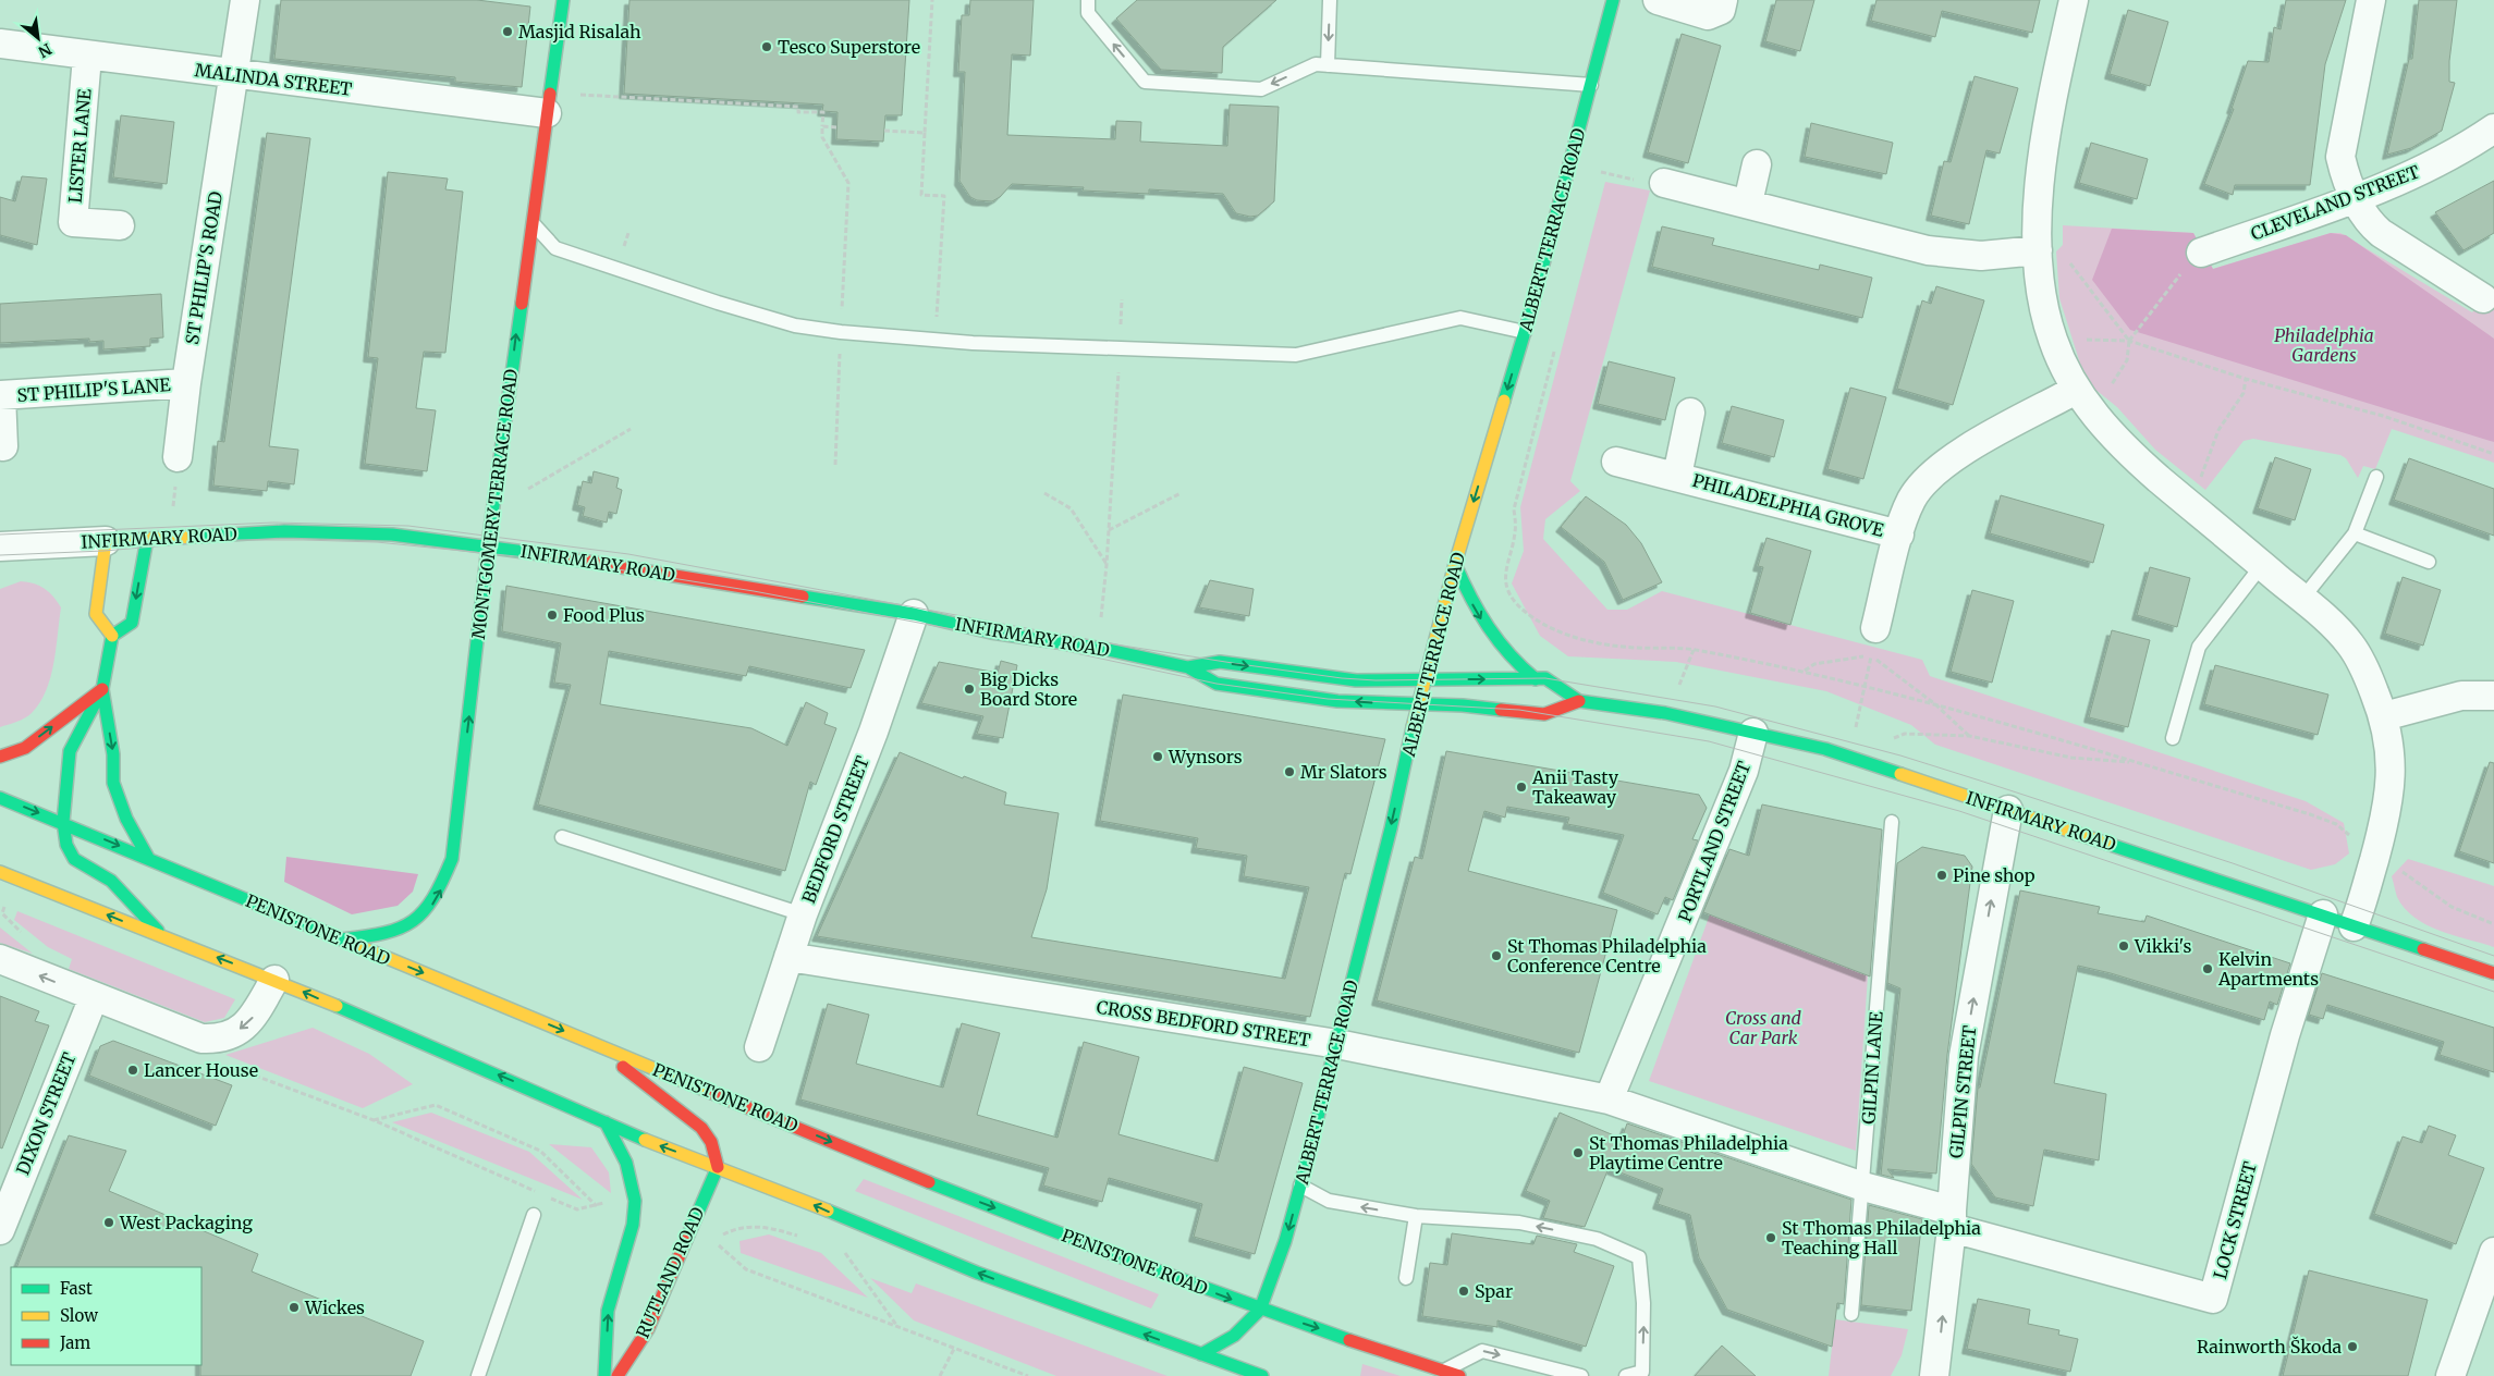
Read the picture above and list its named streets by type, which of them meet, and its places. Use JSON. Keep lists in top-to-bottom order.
{
  "streets": {
    "main road": [
      "ALBERT TERRACE ROAD",
      "MONTGOMERY TERRACE ROAD",
      "INFIRMARY ROAD",
      "PENISTONE ROAD",
      "RUTLAND ROAD"
    ],
    "street": [
      "MALINDA STREET",
      "LISTER LANE",
      "CLEVELAND STREET",
      "ST PHILIP'S ROAD",
      "ST PHILIP'S LANE",
      "PHILADELPHIA GROVE",
      "BEDFORD STREET",
      "PORTLAND STREET",
      "CROSS BEDFORD STREET",
      "GILPIN STREET",
      "DIXON STREET",
      "LOCK STREET"
    ],
    "lane": ["GILPIN LANE"]
  },
  "crossings": [
    ["MALINDA STREET", "LISTER LANE"],
    ["MALINDA STREET", "ST PHILIP'S ROAD"],
    ["MALINDA STREET", "MONTGOMERY TERRACE ROAD"],
    ["ALBERT TERRACE ROAD", "INFIRMARY ROAD"],
    ["ALBERT TERRACE ROAD", "PENISTONE ROAD"],
    ["ALBERT TERRACE ROAD", "CROSS BEDFORD STREET"],
    ["ST PHILIP'S ROAD", "ST PHILIP'S LANE"],
    ["MONTGOMERY TERRACE ROAD", "INFIRMARY ROAD"],
    ["MONTGOMERY TERRACE ROAD", "PENISTONE ROAD"],
    ["INFIRMARY ROAD", "BEDFORD STREET"],
    ["INFIRMARY ROAD", "PORTLAND STREET"],
    ["INFIRMARY ROAD", "GILPIN STREET"],
    ["INFIRMARY ROAD", "LOCK STREET"],
    ["BEDFORD STREET", "CROSS BEDFORD STREET"],
    ["PORTLAND STREET", "CROSS BEDFORD STREET"],
    ["CROSS BEDFORD STREET", "GILPIN LANE"],
    ["CROSS BEDFORD STREET", "GILPIN STREET"],
    ["CROSS BEDFORD STREET", "LOCK STREET"],
    ["GILPIN STREET", "LOCK STREET"]
  ],
  "one_way": ["ALBERT TERRACE ROAD", "MONTGOMERY TERRACE ROAD", "GILPIN STREET"],
  "parks": ["Philadelphia Gardens", "Cross and Car Park"],
  "places": [
    "Masjid Risalah",
    "Tesco Superstore",
    "Food Plus",
    "Big Dicks Board Store",
    "Wynsors",
    "Mr Slators",
    "Anii Tasty Takeaway",
    "Pine shop",
    "Vikki's",
    "St Thomas Philadelphia Conference Centre",
    "Kelvin Apartments",
    "Lancer House",
    "St Thomas Philadelphia Playtime Centre",
    "West Packaging",
    "St Thomas Philadelphia Teaching Hall",
    "Spar",
    "Wickes",
    "Rainworth Škoda"
  ],
  "legend": ["Fast", "Slow", "Jam"],
  "north": "bottom right"
}
